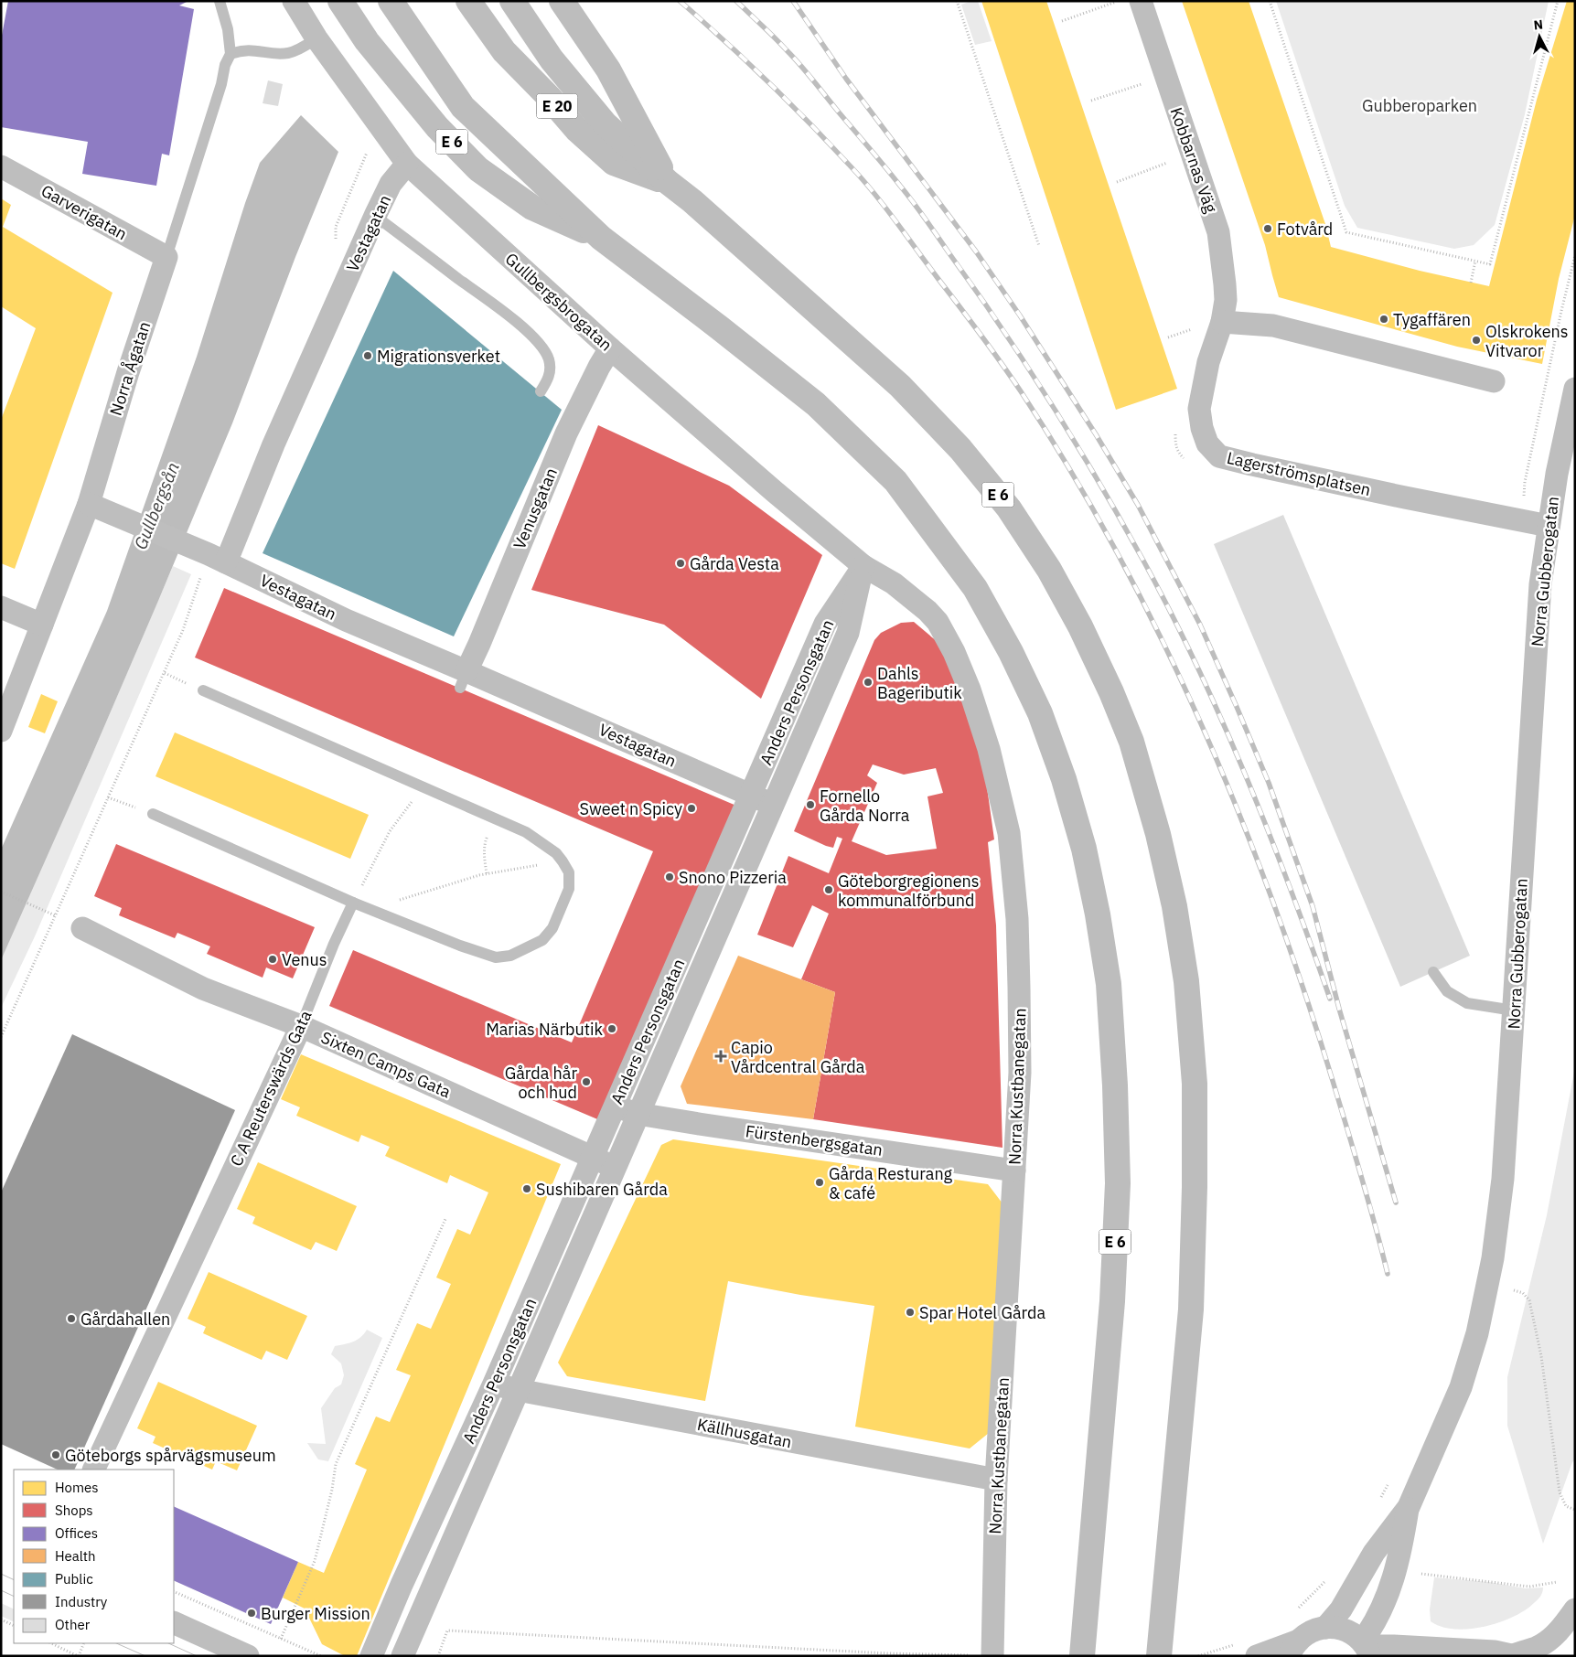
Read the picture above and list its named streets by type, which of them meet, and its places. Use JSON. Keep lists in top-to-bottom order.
{
  "streets": {
    "highway": ["E 20", "E 6"],
    "street": [
      "Kobbarnas Väg",
      "Garverigatan",
      "Vestagatan",
      "Gullbergsbrogatan",
      "Norra Ågatan",
      "Lagerströmsplatsen",
      "Venusgatan",
      "Norra Gubberogatan",
      "Anders Personsgatan",
      "Sixten Camps Gata",
      "Norra Kustbanegatan",
      "C A Reuterswärds Gata",
      "Fürstenbergsgatan",
      "Källhusgatan"
    ]
  },
  "crossings": [
    ["E 20", "E 6"],
    ["Kobbarnas Väg", "Lagerströmsplatsen"],
    ["Garverigatan", "Norra Ågatan"],
    ["Vestagatan", "Gullbergsbrogatan"],
    ["Vestagatan", "Venusgatan"],
    ["Vestagatan", "Anders Personsgatan"],
    ["Gullbergsbrogatan", "Venusgatan"],
    ["Gullbergsbrogatan", "Anders Personsgatan"],
    ["Gullbergsbrogatan", "Norra Kustbanegatan"],
    ["Lagerströmsplatsen", "Norra Gubberogatan"],
    ["Anders Personsgatan", "Sixten Camps Gata"],
    ["Anders Personsgatan", "Norra Kustbanegatan"],
    ["Anders Personsgatan", "Fürstenbergsgatan"],
    ["Anders Personsgatan", "Källhusgatan"],
    ["Sixten Camps Gata", "C A Reuterswärds Gata"],
    ["Norra Kustbanegatan", "Fürstenbergsgatan"],
    ["Norra Kustbanegatan", "Källhusgatan"]
  ],
  "water": ["Gullbergsån"],
  "parks": ["Gubberoparken"],
  "places": {
    "other": [
      "Fotvård",
      "Tygaffären",
      "Olskrokens Vitvaror",
      "Migrationsverket",
      "Gårda Vesta",
      "Dahls Bageributik",
      "Fornello Gårda Norra",
      "Sweet n Spicy",
      "Snono Pizzeria",
      "Göteborgregionens kommunalförbund",
      "Venus",
      "Marias Närbutik",
      "Gårda hår och hud",
      "Gårda Resturang & café",
      "Sushibaren Gårda",
      "Spar Hotel Gårda",
      "Gårdahallen",
      "Göteborgs spårvägsmuseum",
      "Burger Mission"
    ],
    "health": ["Capio Vårdcentral Gårda"]
  },
  "legend": [
    "Homes",
    "Shops",
    "Offices",
    "Health",
    "Public",
    "Industry",
    "Other"
  ],
  "north": "top"
}
